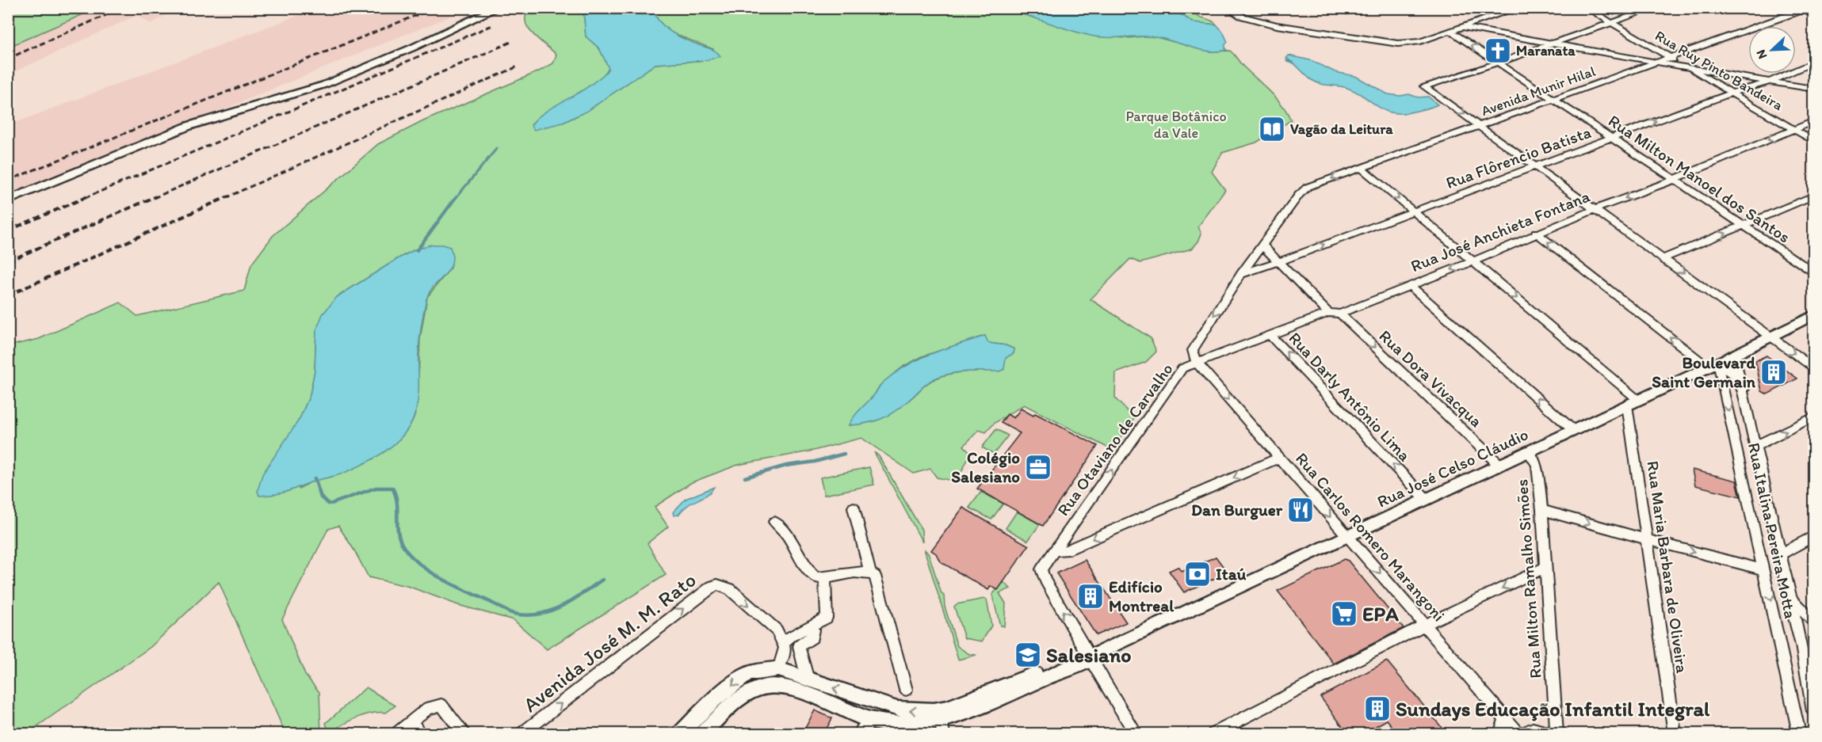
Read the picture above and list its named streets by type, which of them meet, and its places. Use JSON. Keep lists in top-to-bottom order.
{
  "streets": {
    "street": [
      "Rua Ruy Pinto Bandeira",
      "Avenida Munir Hilal",
      "Rua Flôrencio Batista",
      "Rua Milton Manoel dos Santos",
      "Rua José Anchieta Fontana",
      "Rua Dora Vivacqua",
      "Rua Darly Antônio Lima",
      "Rua Otaviano de Carvalho",
      "Rua José Celso Cláudio",
      "Rua Italina Pereira Motta",
      "Rua Carlos Romero Marangoni",
      "Rua Maria Barbara de Oliveira",
      "Rua Milton Ramalho Simões",
      "Avenida José M. M. Rato"
    ]
  },
  "crossings": [
    ["Rua Ruy Pinto Bandeira", "Avenida Munir Hilal"],
    ["Rua Ruy Pinto Bandeira", "Rua Flôrencio Batista"],
    ["Rua Ruy Pinto Bandeira", "Rua José Anchieta Fontana"],
    ["Avenida Munir Hilal", "Rua Milton Manoel dos Santos"],
    ["Avenida Munir Hilal", "Rua Otaviano de Carvalho"],
    ["Rua Flôrencio Batista", "Rua Milton Manoel dos Santos"],
    ["Rua Flôrencio Batista", "Rua Otaviano de Carvalho"],
    ["Rua Milton Manoel dos Santos", "Rua José Anchieta Fontana"],
    ["Rua José Anchieta Fontana", "Rua Dora Vivacqua"],
    ["Rua José Anchieta Fontana", "Rua Darly Antônio Lima"],
    ["Rua José Anchieta Fontana", "Rua Otaviano de Carvalho"],
    ["Rua José Anchieta Fontana", "Rua Carlos Romero Marangoni"],
    ["Rua Dora Vivacqua", "Rua José Celso Cláudio"],
    ["Rua Darly Antônio Lima", "Rua José Celso Cláudio"],
    ["Rua Otaviano de Carvalho", "Rua José Celso Cláudio"],
    ["Rua Otaviano de Carvalho", "Rua Carlos Romero Marangoni"],
    ["Rua José Celso Cláudio", "Rua Italina Pereira Motta"],
    ["Rua José Celso Cláudio", "Rua Carlos Romero Marangoni"],
    ["Rua José Celso Cláudio", "Rua Maria Barbara de Oliveira"],
    ["Rua José Celso Cláudio", "Rua Milton Ramalho Simões"]
  ],
  "one_way": [
    "Rua Flôrencio Batista",
    "Rua Darly Antônio Lima",
    "Rua Carlos Romero Marangoni",
    "Avenida José M. M. Rato"
  ],
  "parks": ["Parque Botânico da Vale"],
  "places": {
    "church": ["Maranata"],
    "library": ["Vagão da Leitura"],
    "building": ["Boulevard Saint Germain", "Edifício Montreal", "Sundays Educação Infantil Integral"],
    "office": ["Colégio Salesiano"],
    "restaurant": ["Dan Burguer"],
    "bank": ["Itaú"],
    "supermarket": ["EPA"],
    "school or university": ["Salesiano"]
  },
  "north": "bottom left"
}
